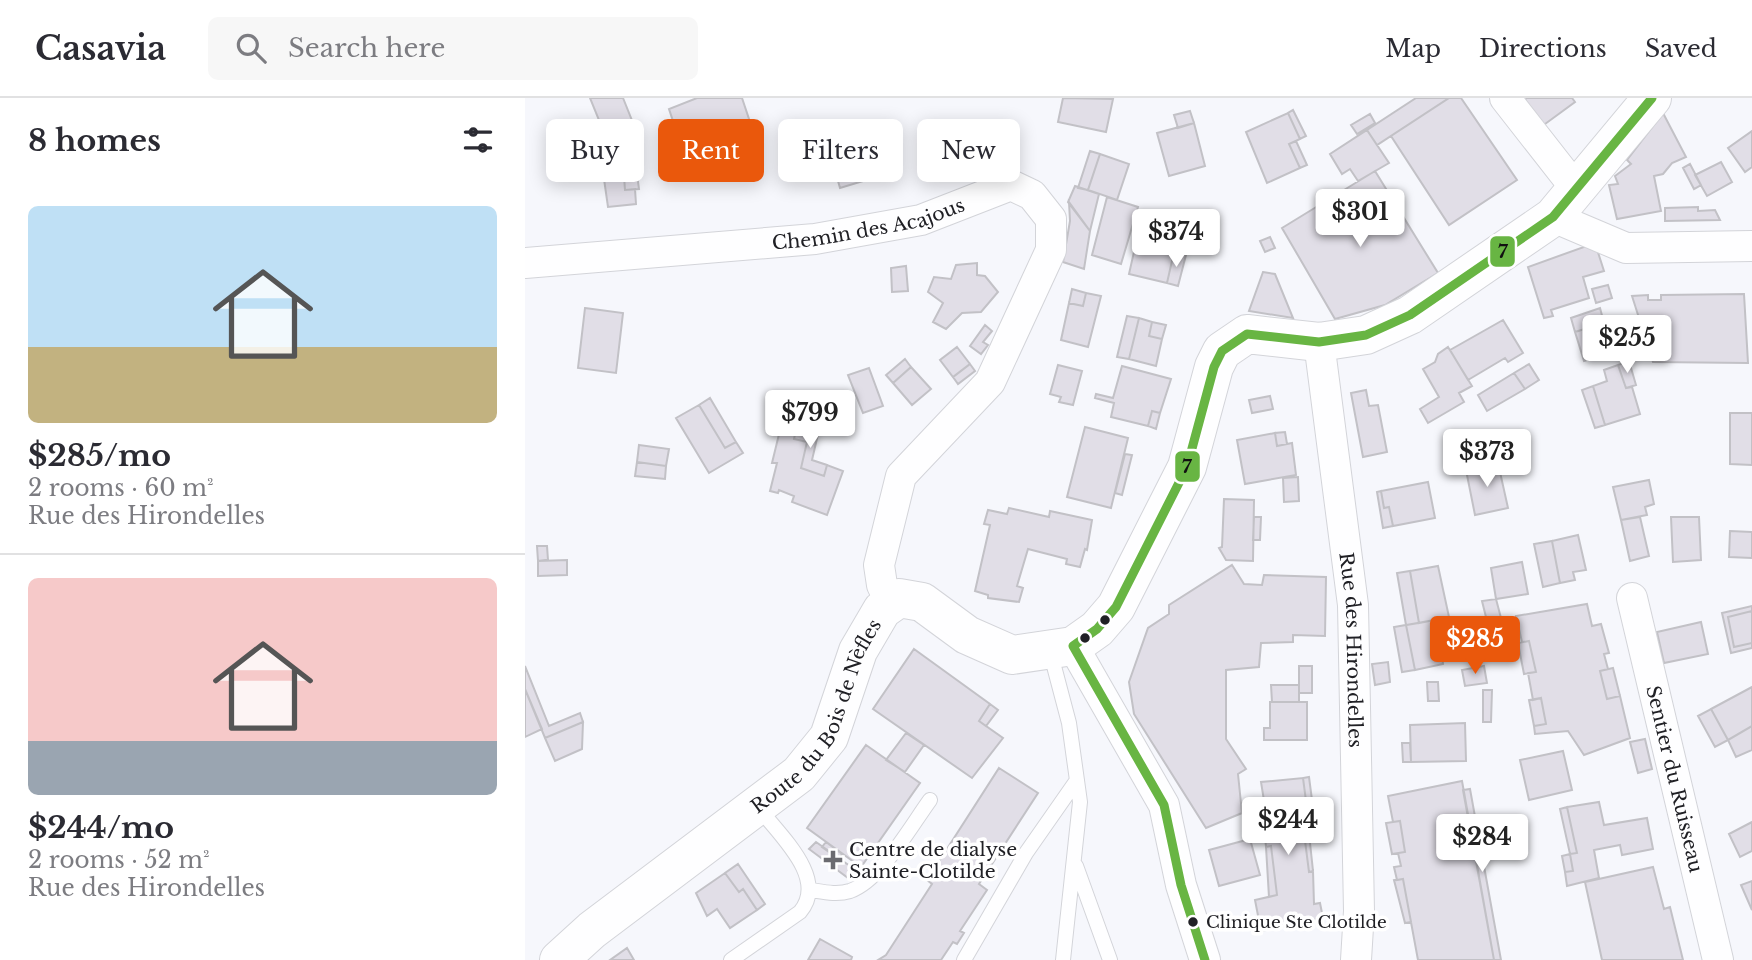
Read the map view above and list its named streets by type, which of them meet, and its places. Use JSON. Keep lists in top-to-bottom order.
{
  "streets": {
    "main road": ["Route du Bois de Nèfles"],
    "street": ["Chemin des Acajous", "Rue des Hirondelles", "Sentier du Ruisseau"]
  },
  "crossings": [
    ["Chemin des Acajous", "Route du Bois de Nèfles"]
  ],
  "places": {
    "health": ["Centre de dialyse Sainte-Clotilde"],
    "other": ["Clinique Ste Clotilde"]
  },
  "lines": ["transit line 7"],
  "page": {
    "header": "Casavia",
    "search": "Search here",
    "nav": ["Map", "Directions", "Saved"],
    "heading": "8 homes",
    "chip": [
      "Buy",
      "Rent",
      "Filters",
      "New"
    ],
    "list": [
      {
        "name": "$285/mo",
        "note": "2 rooms · 60 m² · Rue des Hirondelles"
      },
      {
        "name": "$244/mo",
        "note": "2 rooms · 52 m² · Rue des Hirondelles"
      }
    ],
    "price": [
      "$301",
      "$374",
      "$255",
      "$799",
      "$373",
      "$285",
      "$244",
      "$284"
    ]
  }
}
